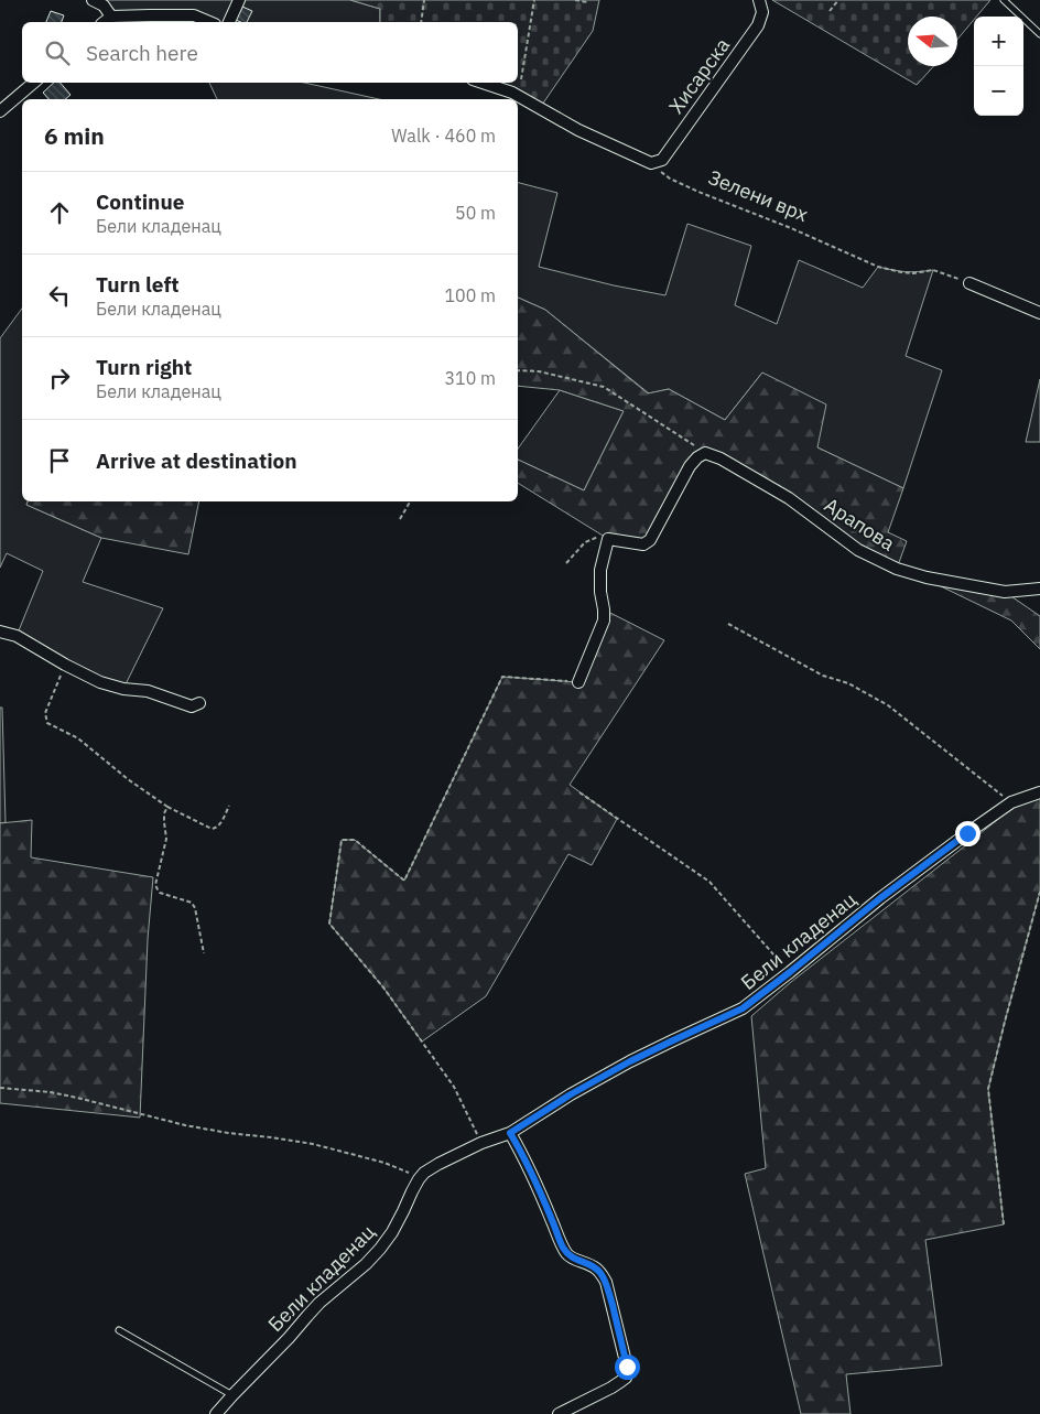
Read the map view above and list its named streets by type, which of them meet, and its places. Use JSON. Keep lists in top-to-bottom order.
{
  "streets": {
    "street": ["Хисарска", "Арапова", "Бели кладенац"],
    "path": ["Зелени врх"]
  },
  "crossings": [
    ["Хисарска", "Зелени врх"]
  ],
  "north": "left",
  "page": {
    "map_buttons": ["+", "−"],
    "search": "Search here",
    "heading": ["6 min", "Walk · 460 m"],
    "list": [
      ["Continue", "Бели кладенац", "50 m"],
      ["Turn left", "Бели кладенац", "100 m"],
      ["Turn right", "Бели кладенац", "310 m"],
      "Arrive at destination"
    ]
  }
}
